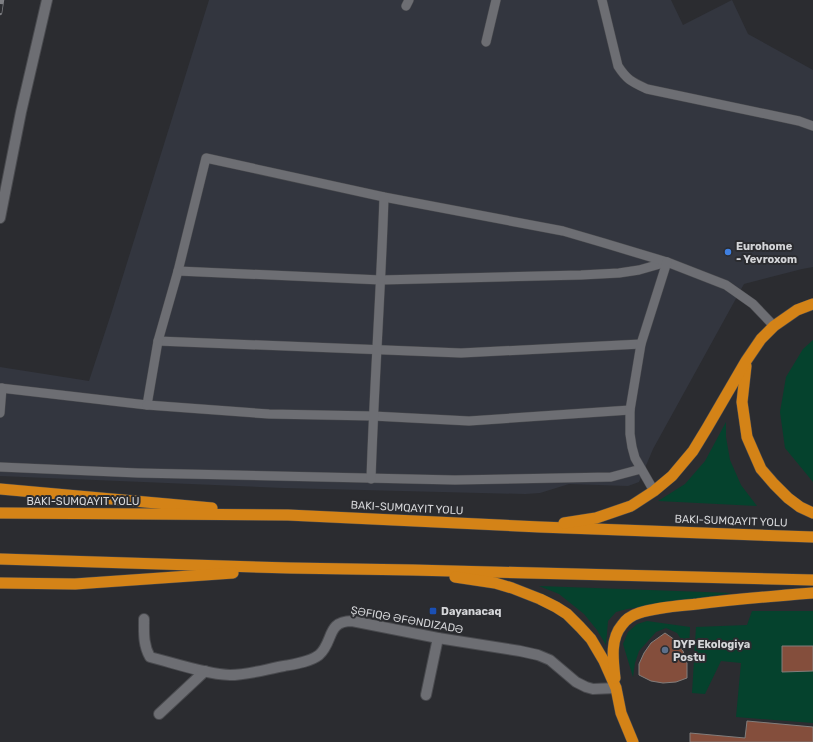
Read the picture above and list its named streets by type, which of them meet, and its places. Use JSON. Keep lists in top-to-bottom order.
{
  "streets": {
    "street": ["ŞƏFIQƏ ƏFƏNDIZADƏ"]
  },
  "places": {
    "other": ["Eurohome - Yevroxom", "DYP Ekologiya Postu"],
    "transit": ["Dayanacaq"]
  }
}
